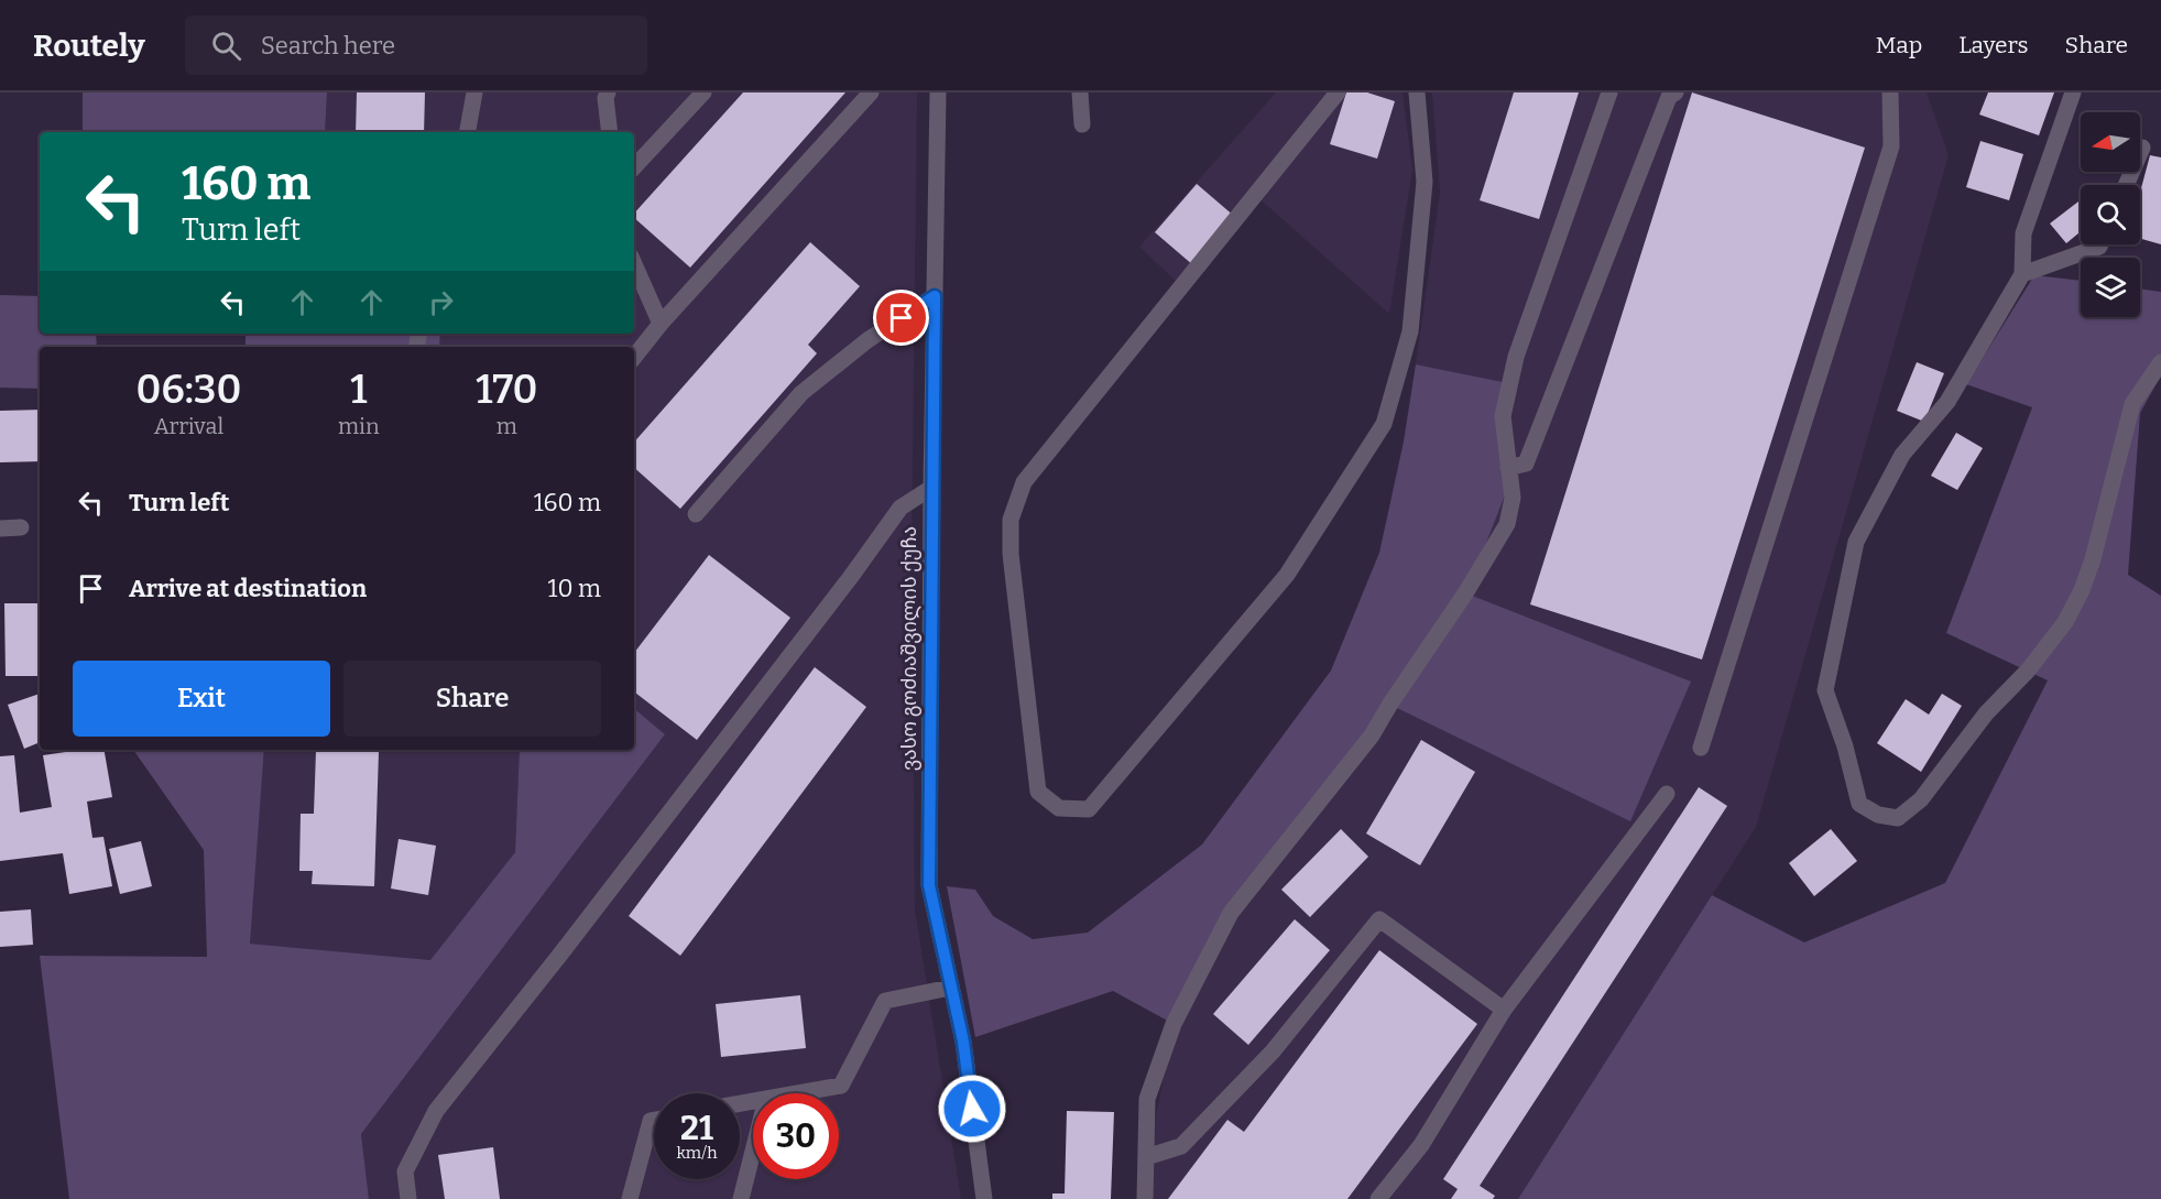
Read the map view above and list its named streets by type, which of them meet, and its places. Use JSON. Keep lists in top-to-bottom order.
{
  "streets": {
    "street": ["ვასო გოძიაშვილის ქუჩა"]
  },
  "north": "left",
  "page": {
    "header": "Routely",
    "search": "Search here",
    "nav": ["Map", "Layers", "Share"],
    "turn": ["160 m", "Turn left"],
    "eta": [
      "06:30",
      "Arrival",
      "1",
      "min",
      "170",
      "m"
    ],
    "list": [
      {
        "name": "Turn left",
        "value": "160 m"
      },
      {
        "name": "Arrive at destination",
        "value": "10 m"
      }
    ],
    "buttons": ["Exit", "Share"],
    "speed": "21 km/h",
    "limit": "30"
  }
}
